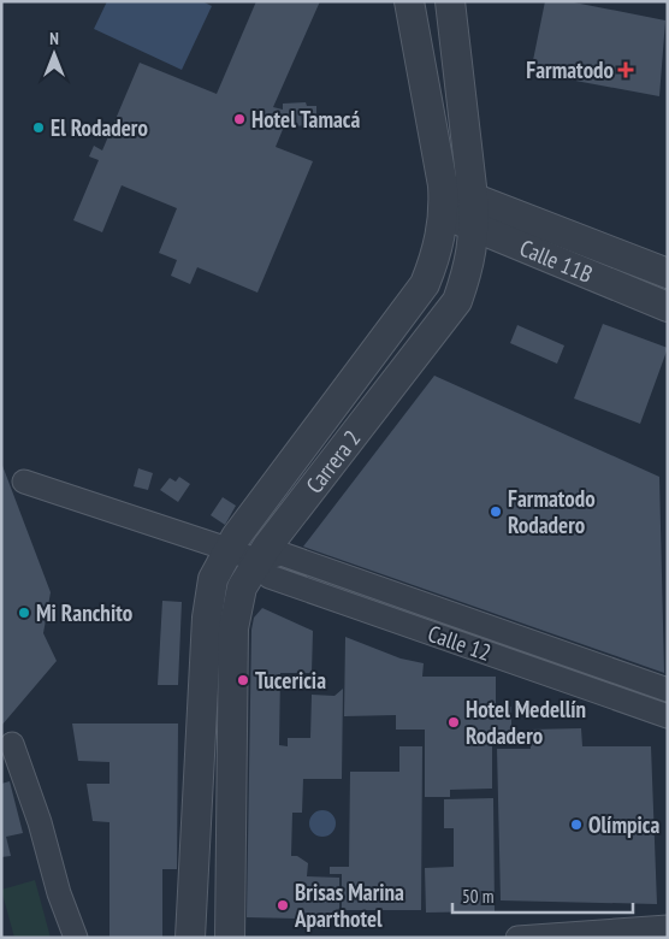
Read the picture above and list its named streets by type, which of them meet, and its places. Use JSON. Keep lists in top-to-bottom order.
{
  "streets": {
    "street": ["Calle 11B", "Carrera 2", "Calle 12"]
  },
  "crossings": [
    ["Calle 11B", "Carrera 2"],
    ["Carrera 2", "Calle 12"]
  ],
  "places": {
    "health": ["Farmatodo"],
    "other": [
      "Hotel Tamacá",
      "El Rodadero",
      "Farmatodo Rodadero",
      "Mi Ranchito",
      "Tucericia",
      "Hotel Medellín Rodadero",
      "Olímpica",
      "Brisas Marina Aparthotel"
    ]
  },
  "scale_bar": "50 m",
  "north": "top"
}
